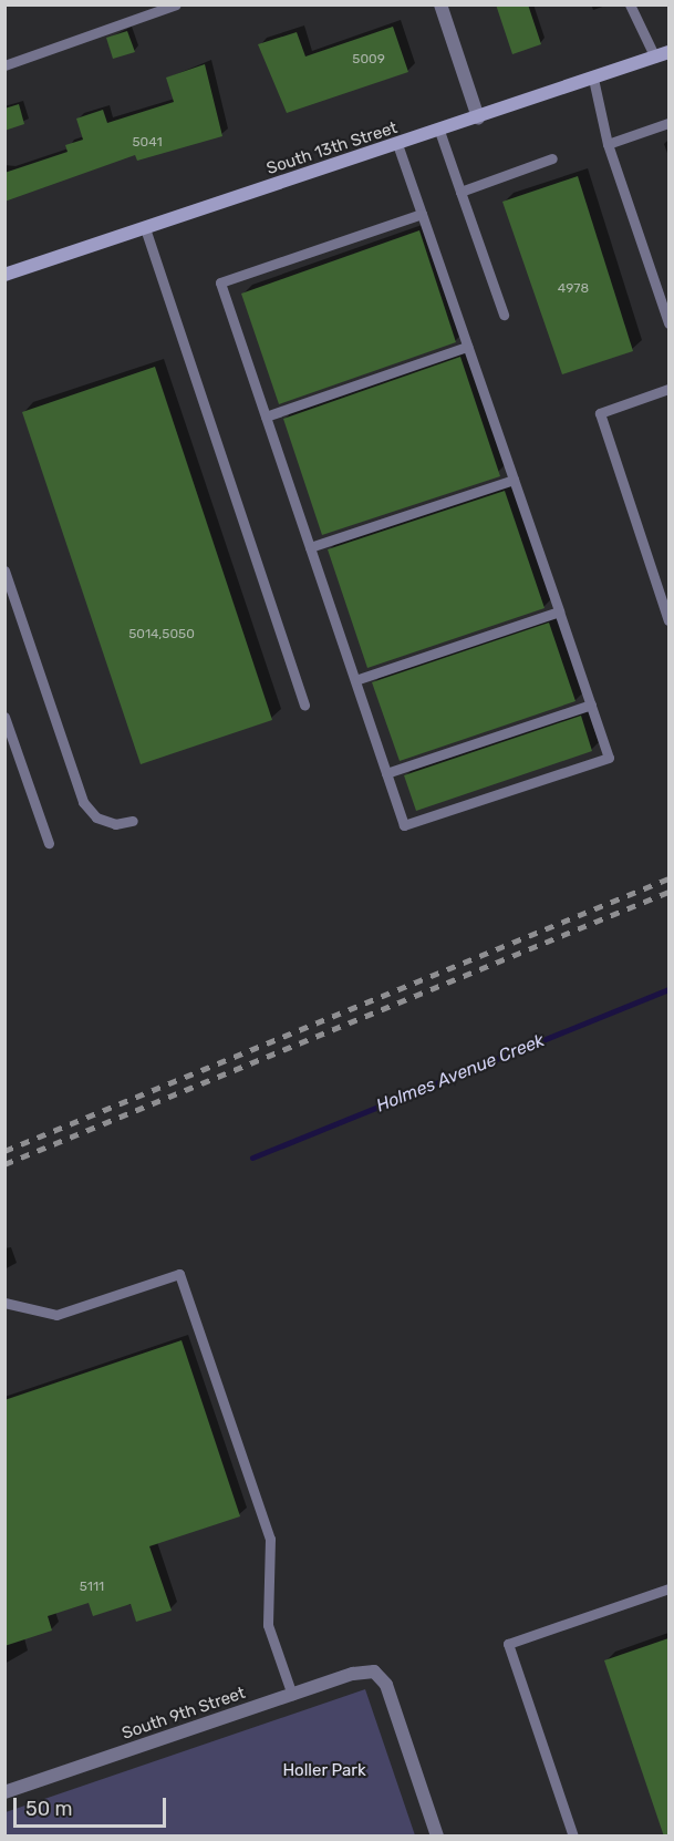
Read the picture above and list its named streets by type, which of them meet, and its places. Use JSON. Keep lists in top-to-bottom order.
{
  "streets": {
    "street": ["South 13th Street", "South 9th Street"]
  },
  "water": ["Holmes Avenue Creek"],
  "parks": ["Holler Park"],
  "house_numbers": [
    "5009",
    "5041",
    "4978",
    "5014,5050",
    "5111"
  ],
  "scale_bar": "50 m"
}
